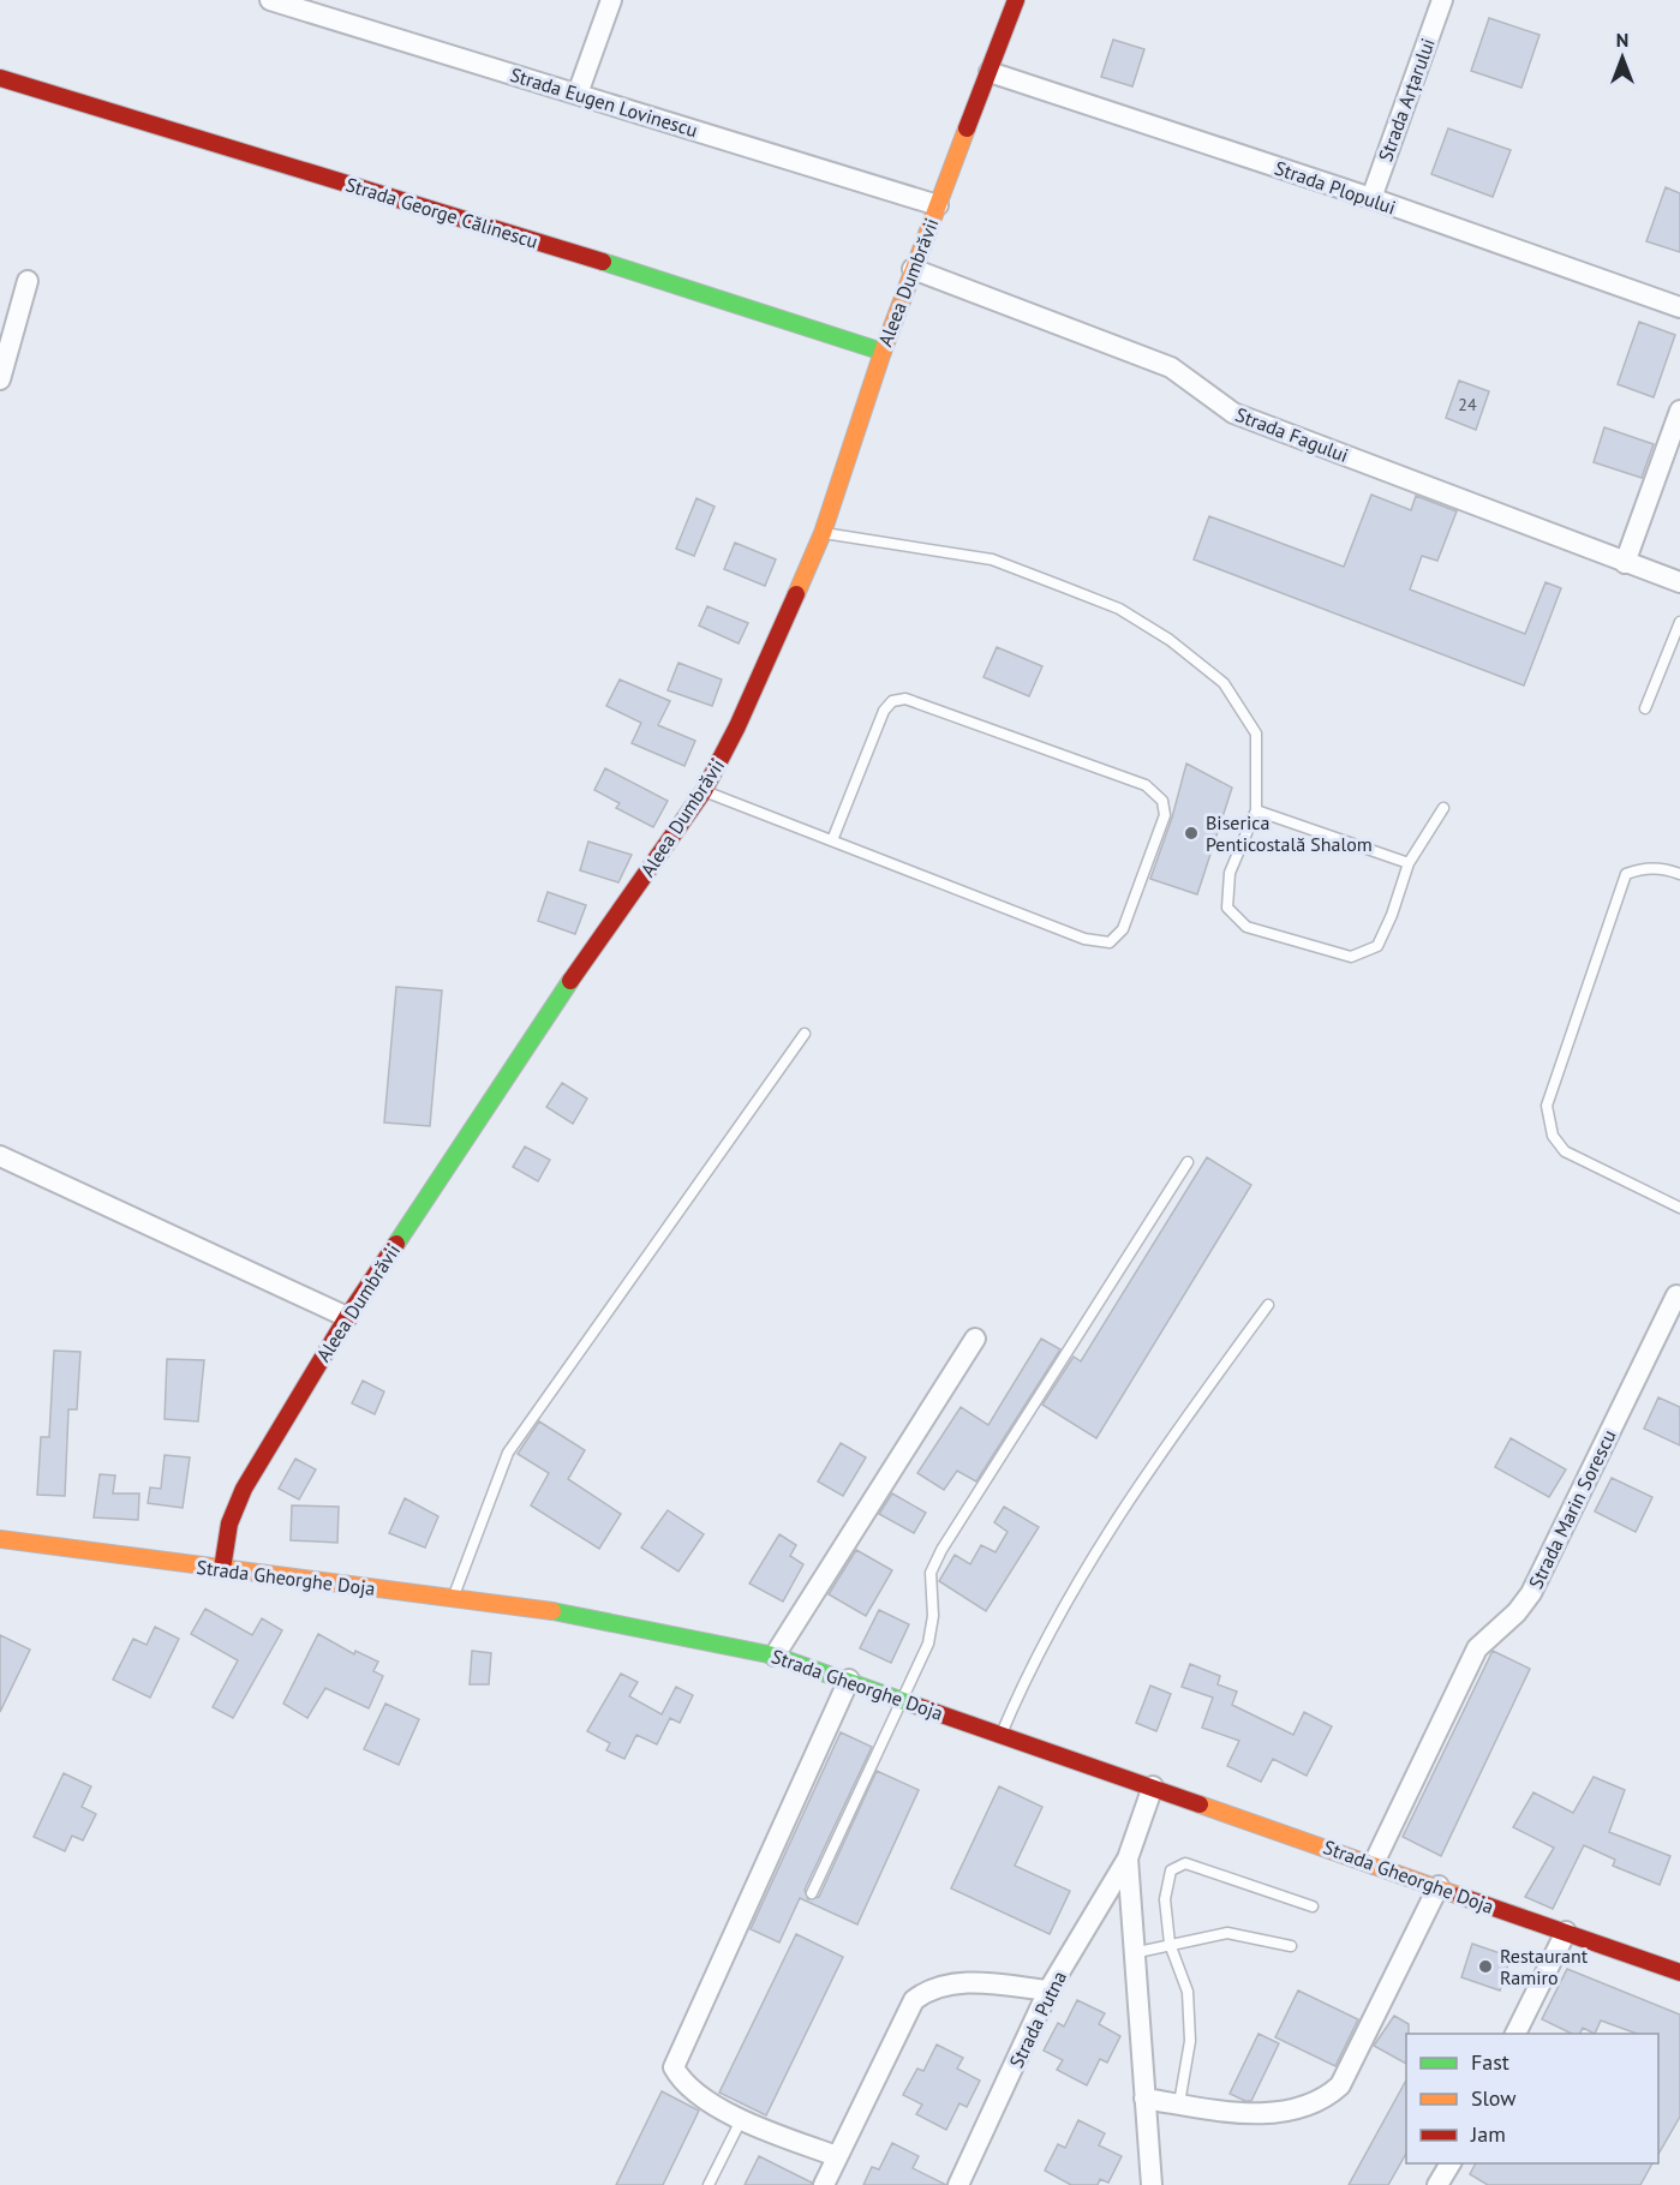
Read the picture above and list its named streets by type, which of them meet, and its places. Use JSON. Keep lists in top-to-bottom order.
{
  "streets": {
    "street": [
      "Strada Arțarului",
      "Strada Eugen Lovinescu",
      "Strada Plopului",
      "Strada George Călinescu",
      "Aleea Dumbrăvii",
      "Strada Fagului",
      "Strada Marin Sorescu",
      "Strada Gheorghe Doja",
      "Strada Putna"
    ]
  },
  "crossings": [
    ["Strada Arțarului", "Strada Plopului"],
    ["Strada Eugen Lovinescu", "Aleea Dumbrăvii"],
    ["Strada Plopului", "Aleea Dumbrăvii"],
    ["Strada George Călinescu", "Aleea Dumbrăvii"],
    ["Aleea Dumbrăvii", "Strada Fagului"],
    ["Aleea Dumbrăvii", "Strada Gheorghe Doja"],
    ["Strada Marin Sorescu", "Strada Gheorghe Doja"],
    ["Strada Gheorghe Doja", "Strada Putna"]
  ],
  "places": ["Biserica Penticostală Shalom", "Restaurant Ramiro"],
  "house_numbers": ["24"],
  "legend": ["Fast", "Slow", "Jam"],
  "north": "top"
}
